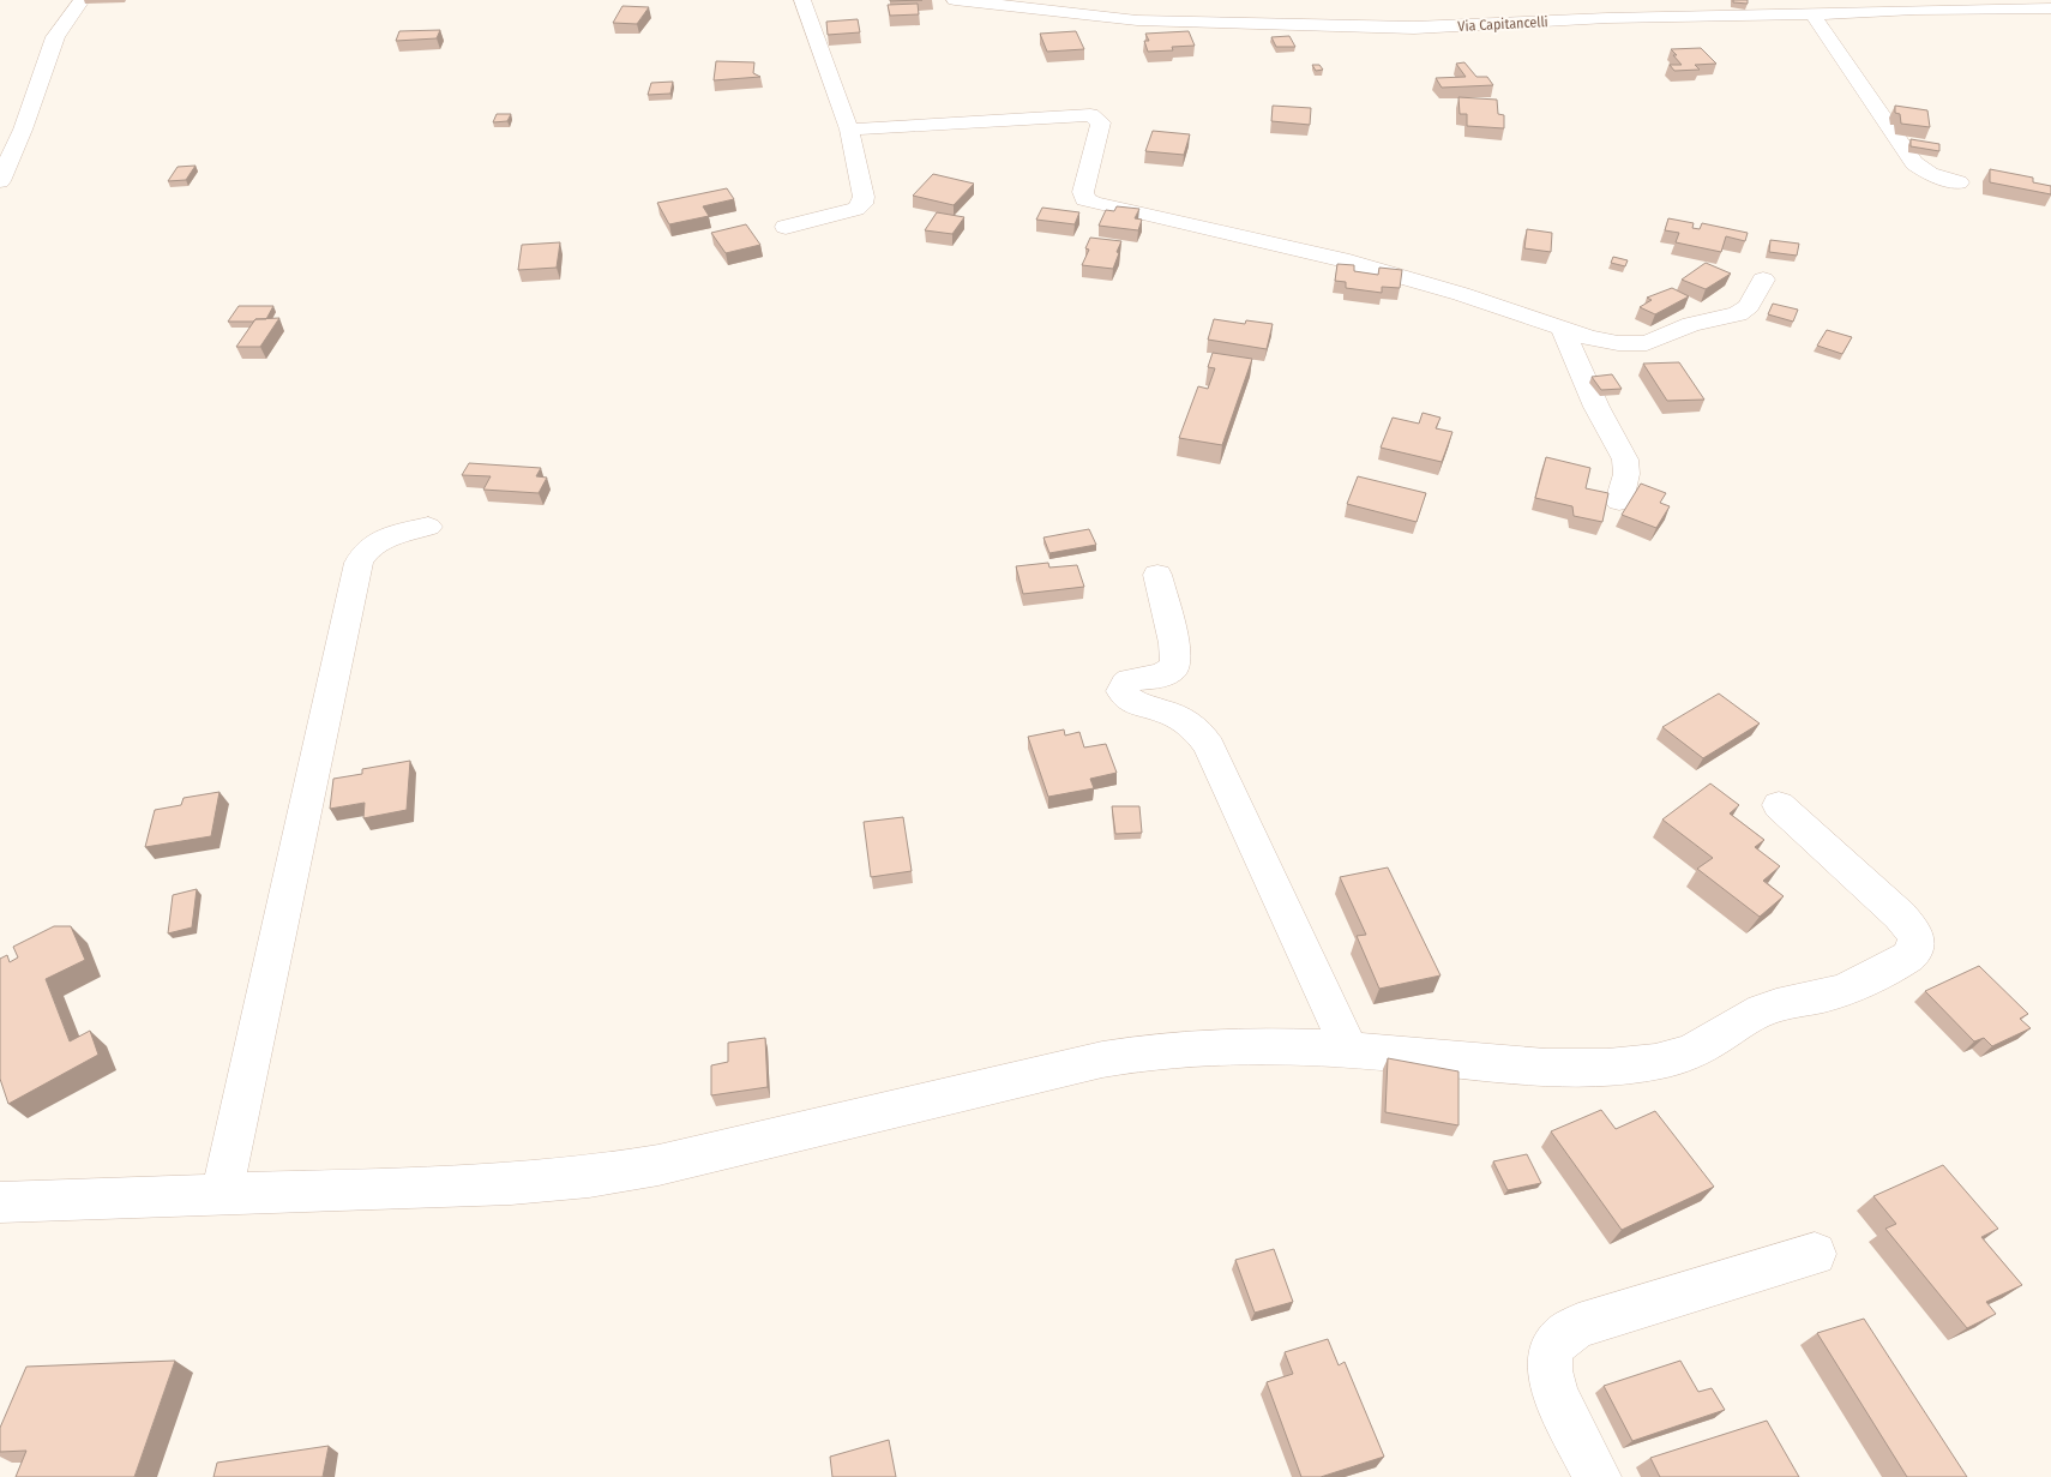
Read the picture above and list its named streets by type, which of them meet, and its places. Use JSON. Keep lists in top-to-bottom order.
{
  "streets": {
    "street": ["Via Capitancelli"]
  }
}
